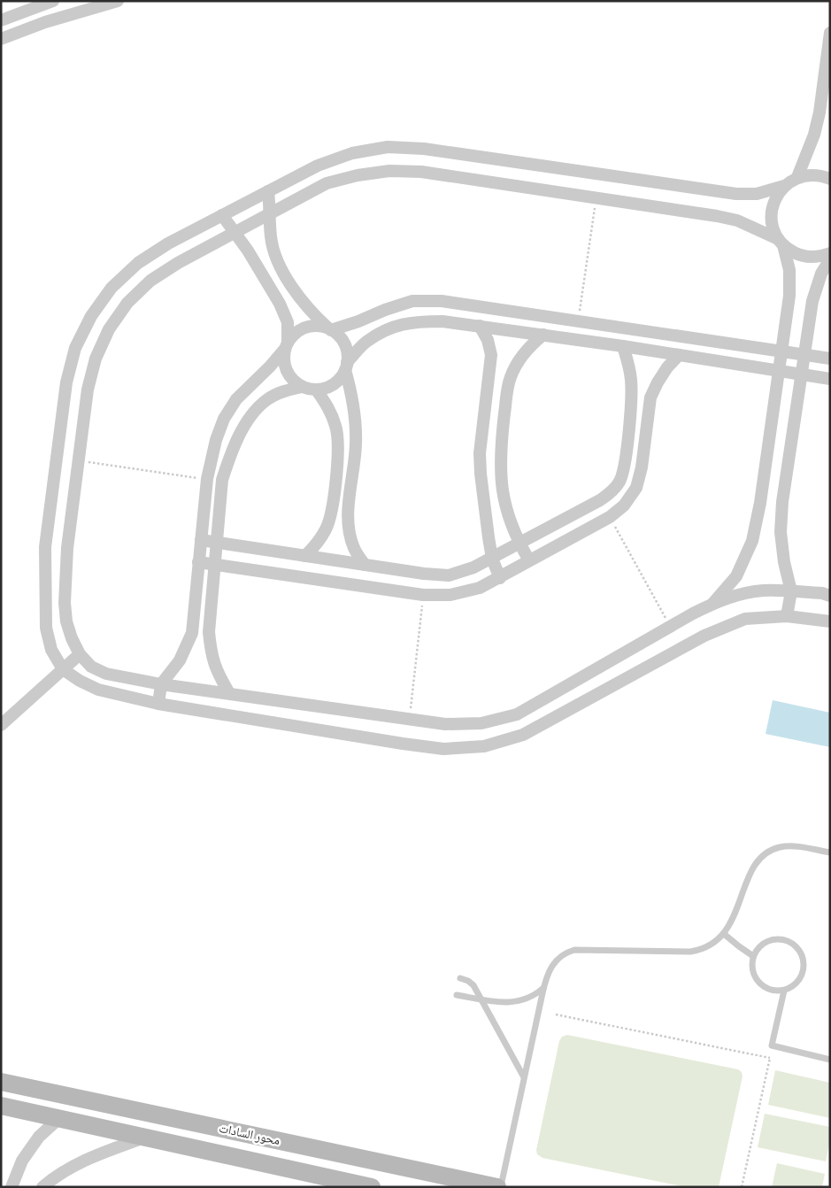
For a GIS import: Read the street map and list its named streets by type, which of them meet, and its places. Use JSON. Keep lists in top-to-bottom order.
{
  "streets": {
    "street": ["محور السادات"]
  }
}
